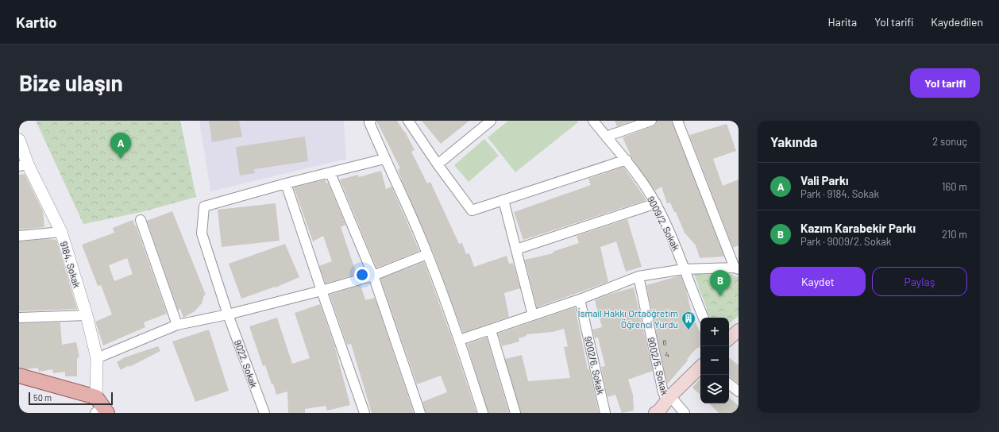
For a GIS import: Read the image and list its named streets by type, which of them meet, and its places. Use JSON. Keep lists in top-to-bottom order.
{
  "streets": {
    "street": [
      "9009/2. Sokak",
      "9184. Sokak",
      "9022. Sokak",
      "9002/6. Sokak",
      "9002/5. Sokak"
    ]
  },
  "places": {
    "building": ["İsmail Hakkı Ortaöğretim Öğrenci Yurdu"]
  },
  "house_numbers": ["6", "4"],
  "scale_bar": "50 m",
  "page": {
    "header": "Kartio",
    "nav": ["Harita", "Yol tarifi", "Kaydedilen"],
    "buttons": [
      "Yol tarifi",
      ["Kaydet", "Paylaş"]
    ],
    "title": "Bize ulaşın",
    "heading": ["Yakında", "2 sonuç"],
    "pins": ["A", "B"],
    "list": [
      {
        "mark": "A",
        "name": "Vali Parkı",
        "note": "Park · 9184. Sokak",
        "value": "160 m"
      },
      {
        "mark": "B",
        "name": "Kazım Karabekir Parkı",
        "note": "Park · 9009/2. Sokak",
        "value": "210 m"
      }
    ],
    "map_buttons": ["+", "−"],
    "scale": "50 m"
  }
}
